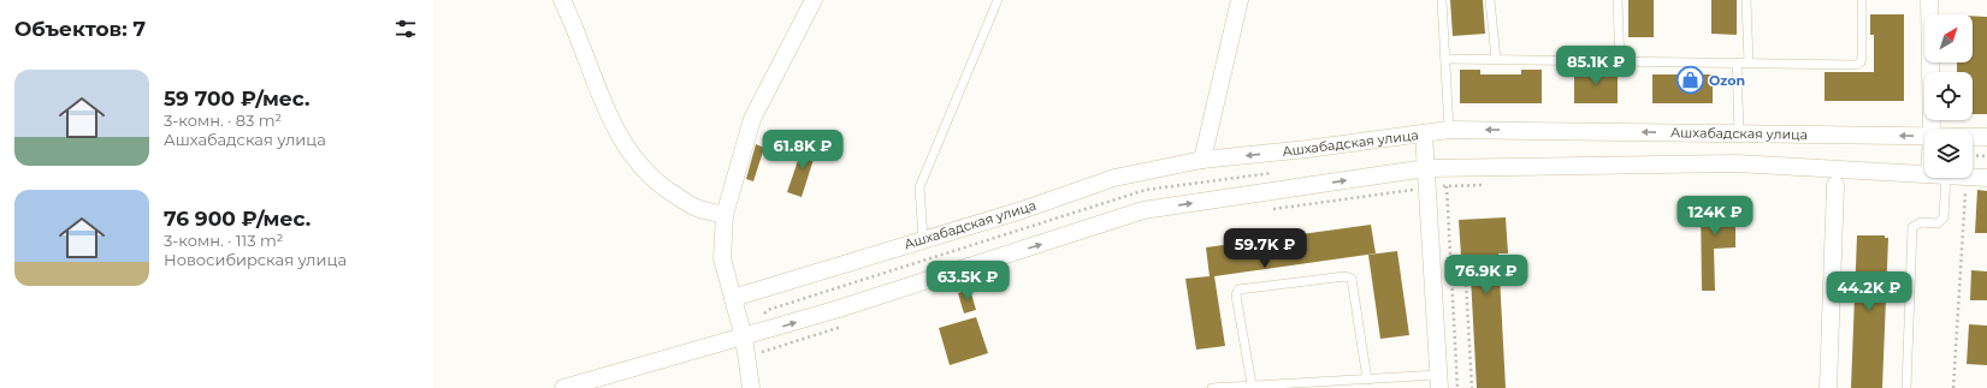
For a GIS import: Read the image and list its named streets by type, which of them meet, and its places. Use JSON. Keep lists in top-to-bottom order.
{
  "streets": {
    "street": ["Ашхабадская улица"]
  },
  "places": {
    "shop": ["Ozon"]
  },
  "north": "top right",
  "page": {
    "heading": "Объектов: 7",
    "price": [
      "85.1K ₽",
      "61.8K ₽",
      "124K ₽",
      "59.7K ₽",
      "76.9K ₽",
      "63.5K ₽",
      "44.2K ₽"
    ],
    "list": [
      {
        "name": "59 700 ₽/мес.",
        "note": "3-комн. · 83 m² · Ашхабадская улица"
      },
      {
        "name": "76 900 ₽/мес.",
        "note": "3-комн. · 113 m² · Новосибирская улица"
      }
    ]
  }
}
